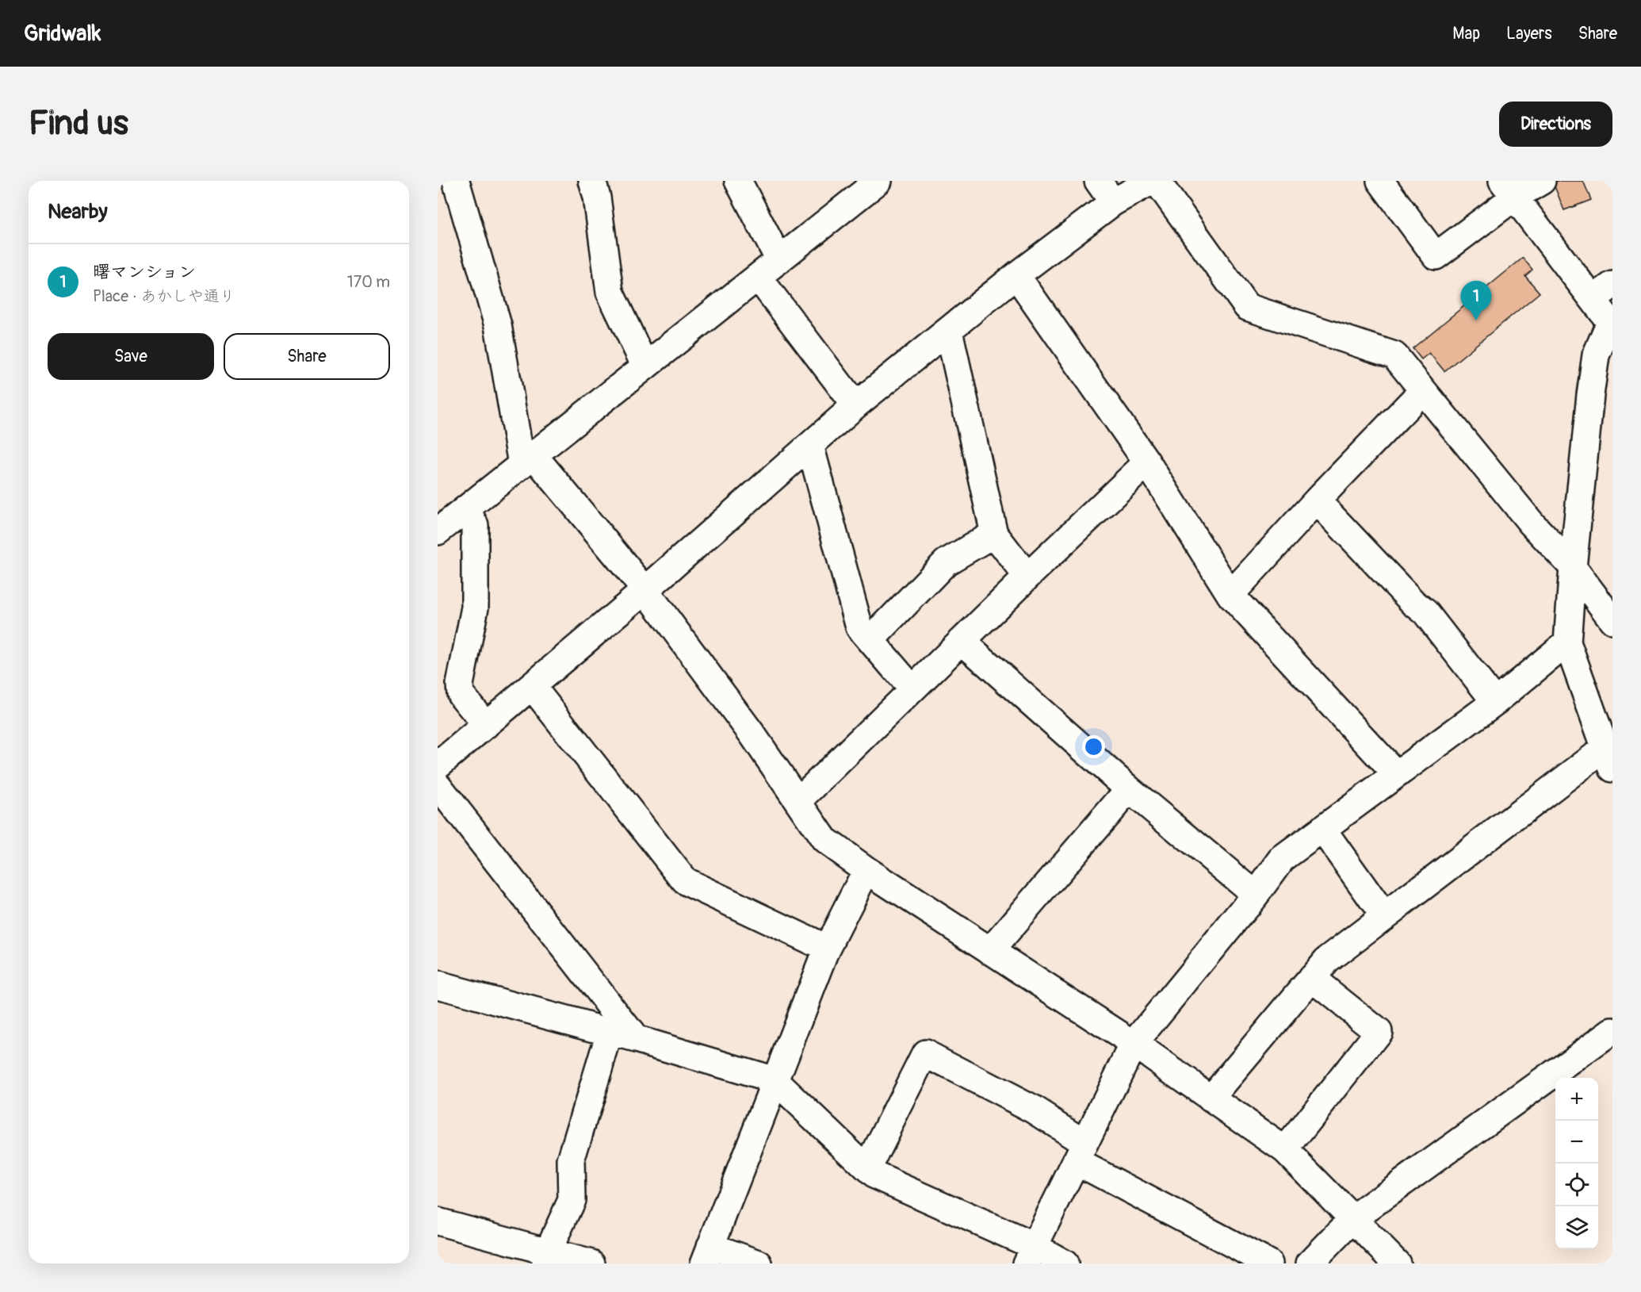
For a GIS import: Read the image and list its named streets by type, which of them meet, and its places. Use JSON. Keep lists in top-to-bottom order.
{
  "page": {
    "header": "Gridwalk",
    "nav": ["Map", "Layers", "Share"],
    "buttons": [
      "Directions",
      ["Save", "Share"]
    ],
    "title": "Find us",
    "heading": "Nearby",
    "list": [
      {
        "mark": "1",
        "name": "曙マンション",
        "note": "Place · あかしや通り",
        "value": "170 m"
      }
    ],
    "pins": "1",
    "map_buttons": ["+", "−"]
  }
}
